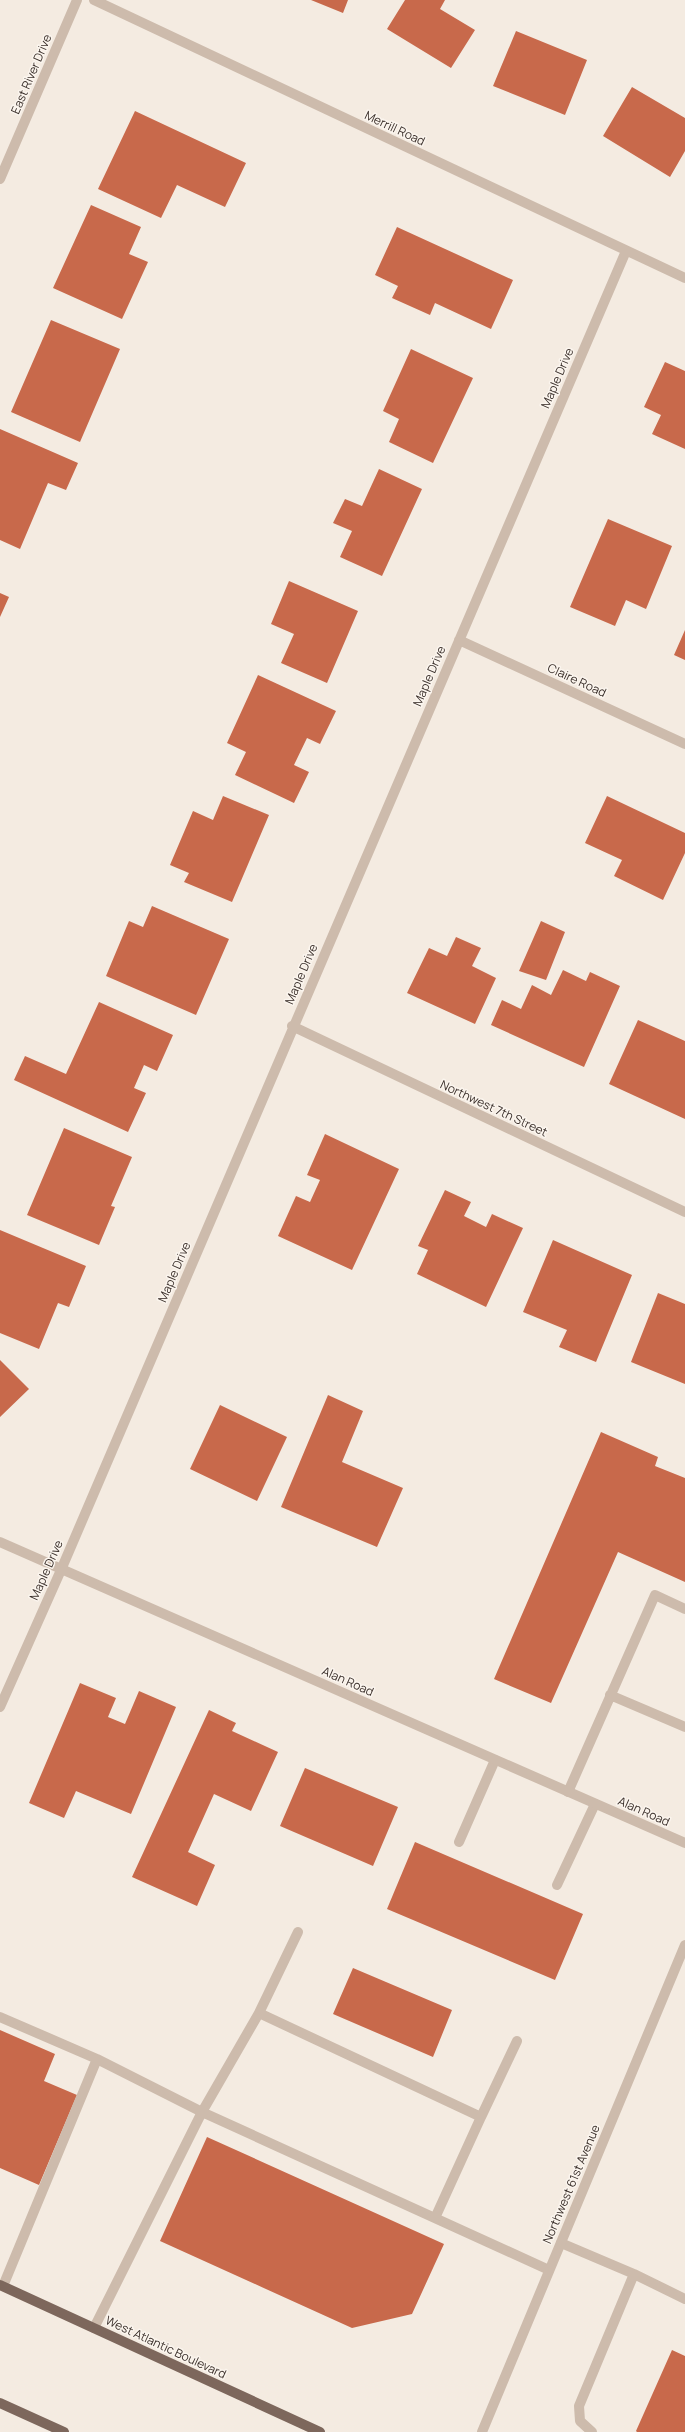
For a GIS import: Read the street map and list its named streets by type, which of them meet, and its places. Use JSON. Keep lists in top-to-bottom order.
{
  "streets": {
    "main road": ["West Atlantic Boulevard"],
    "street": [
      "East River Drive",
      "Merrill Road",
      "Maple Drive",
      "Claire Road",
      "Northwest 7th Street",
      "Alan Road",
      "Northwest 61st Avenue"
    ]
  },
  "crossings": [
    ["Merrill Road", "Maple Drive"],
    ["Maple Drive", "Claire Road"],
    ["Maple Drive", "Northwest 7th Street"],
    ["Maple Drive", "Alan Road"]
  ]
}
